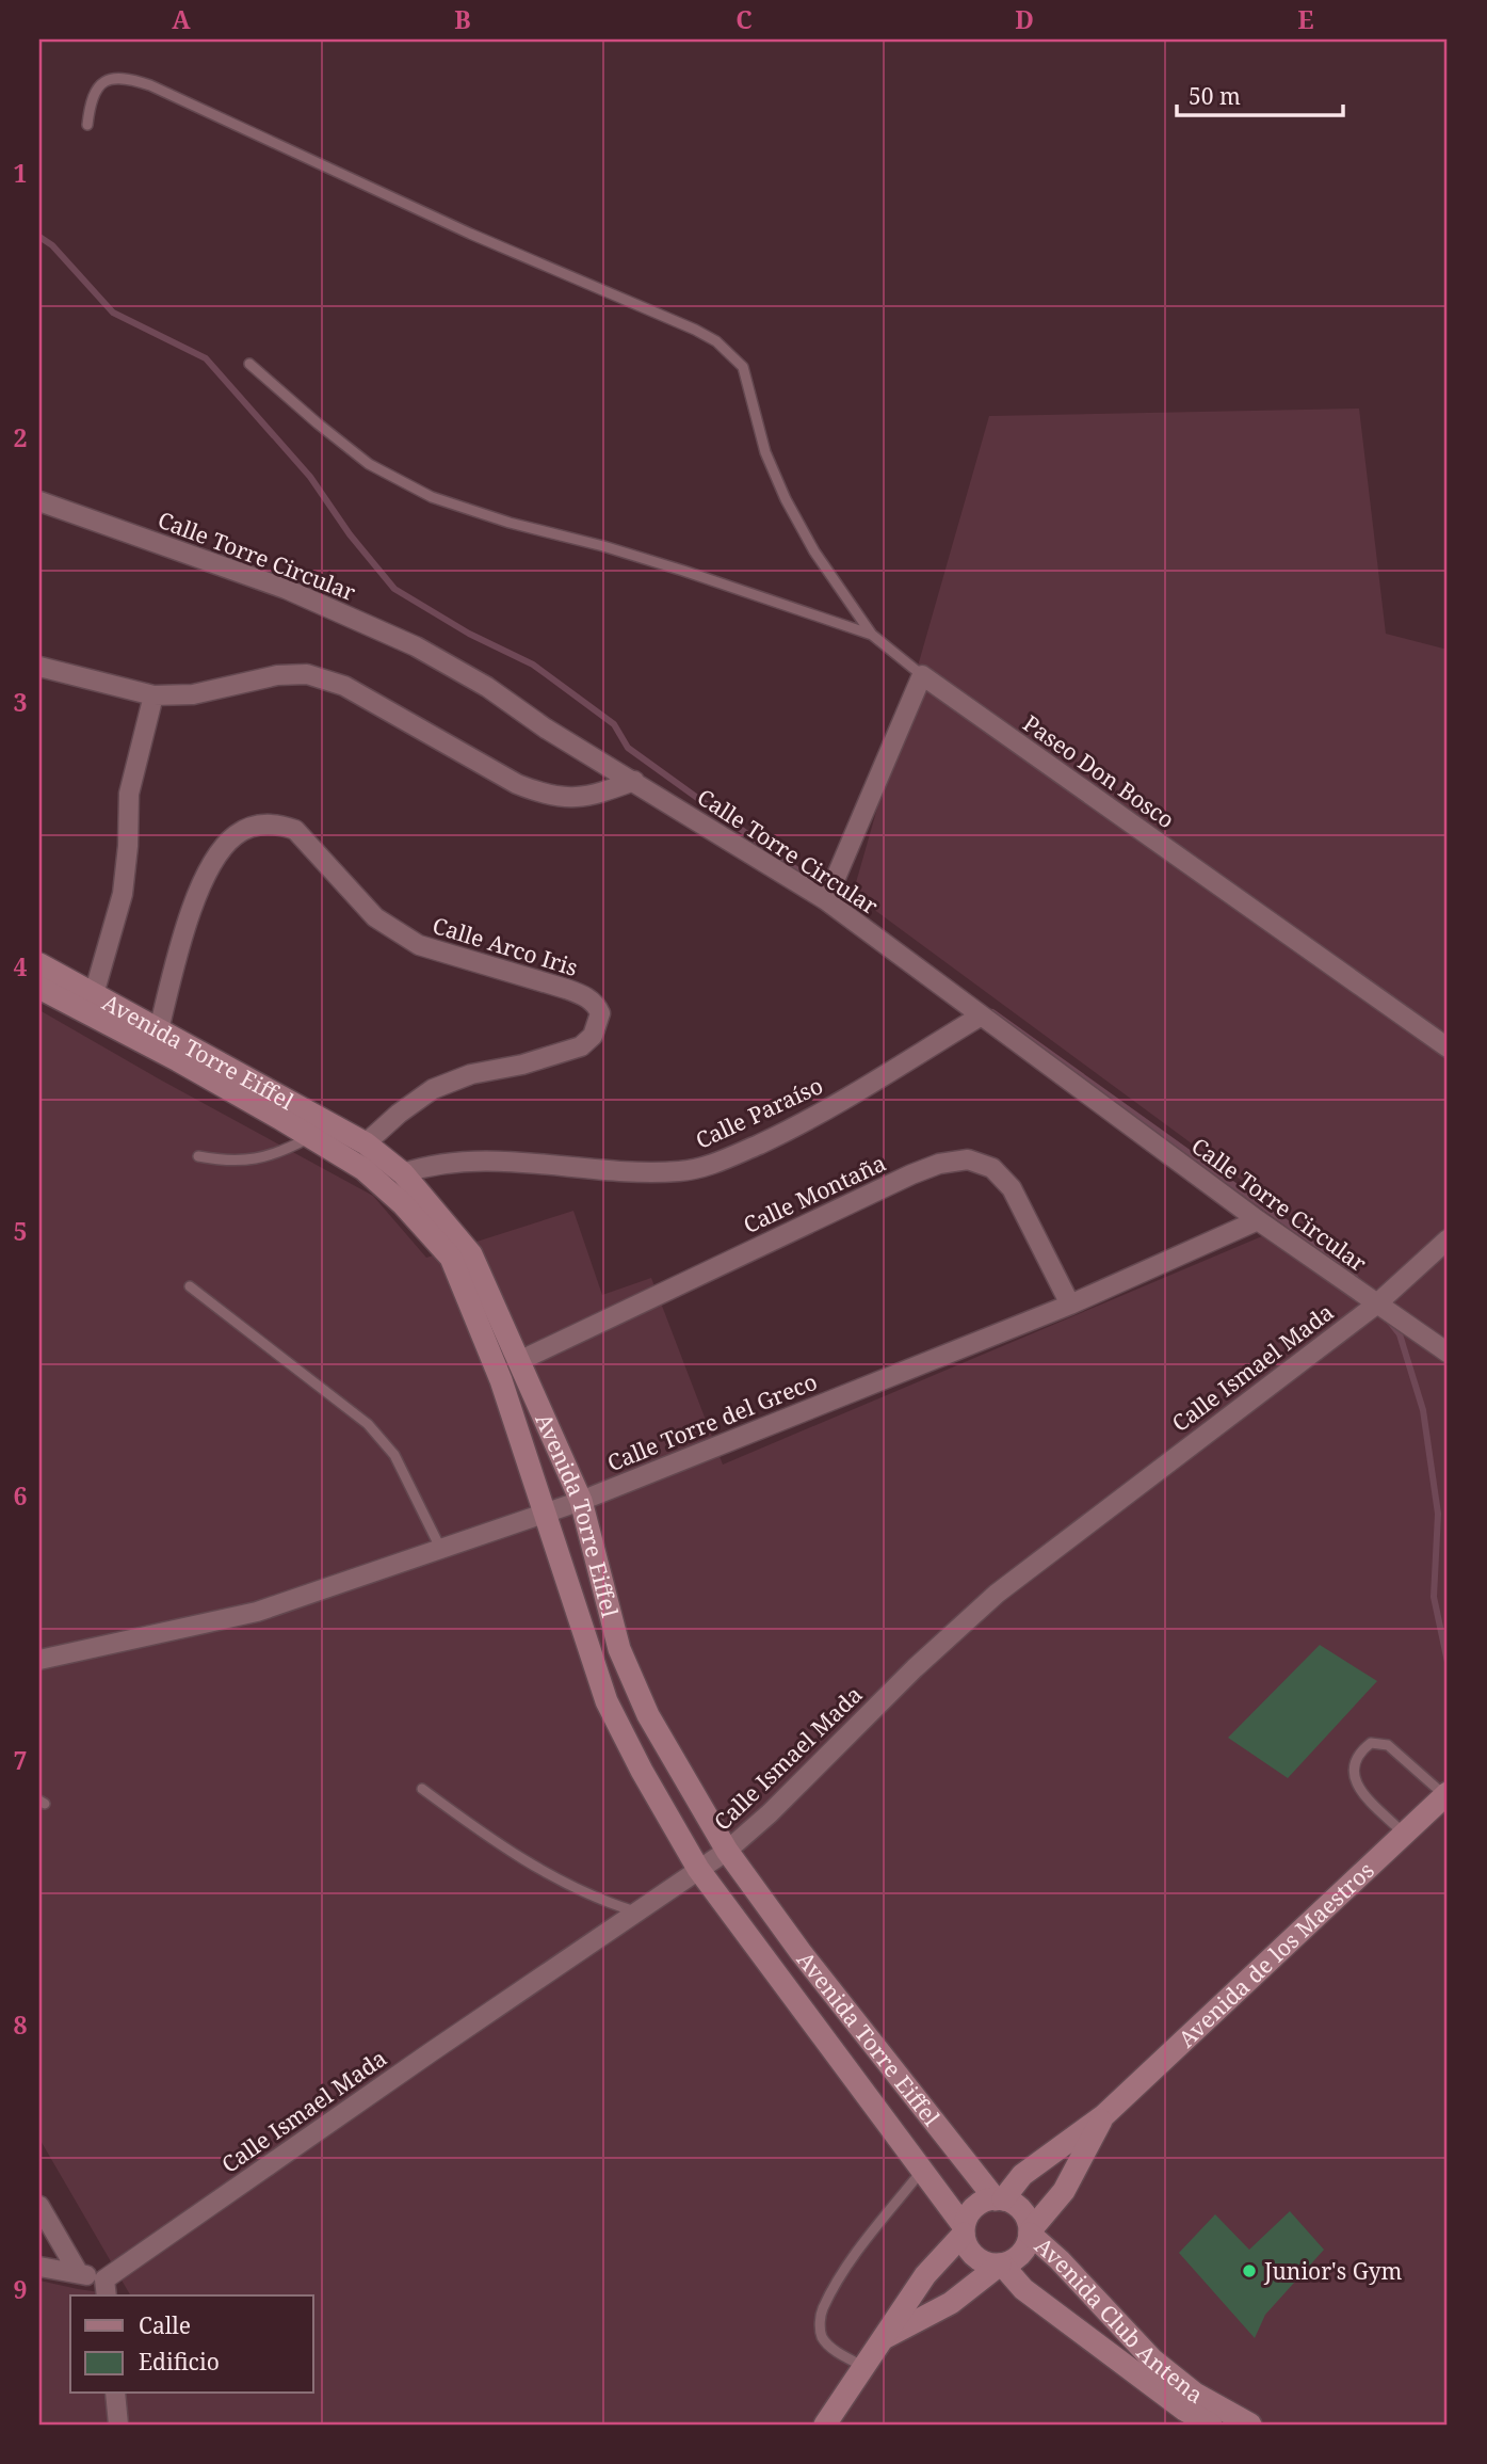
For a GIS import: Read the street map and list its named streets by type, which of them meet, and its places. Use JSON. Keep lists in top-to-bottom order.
{
  "streets": {
    "street": [
      "Calle Torre Circular",
      "Paseo Don Bosco",
      "Calle Arco Iris",
      "Avenida Torre Eiffel",
      "Calle Paraíso",
      "Calle Montaña",
      "Calle Ismael Mada",
      "Calle Torre del Greco",
      "Avenida de los Maestros",
      "Avenida Club Antena"
    ]
  },
  "crossings": [
    ["Calle Torre Circular", "Calle Paraíso"],
    ["Calle Torre Circular", "Calle Ismael Mada"],
    ["Calle Torre Circular", "Calle Torre del Greco"],
    ["Calle Arco Iris", "Avenida Torre Eiffel"],
    ["Avenida Torre Eiffel", "Calle Paraíso"],
    ["Avenida Torre Eiffel", "Calle Montaña"],
    ["Avenida Torre Eiffel", "Calle Ismael Mada"],
    ["Avenida Torre Eiffel", "Calle Torre del Greco"],
    ["Avenida Torre Eiffel", "Avenida de los Maestros"],
    ["Avenida Torre Eiffel", "Avenida Club Antena"],
    ["Calle Montaña", "Calle Torre del Greco"],
    ["Avenida de los Maestros", "Avenida Club Antena"]
  ],
  "places": ["Junior's Gym"],
  "legend": ["Calle", "Edificio"],
  "scale_bar": "50 m",
  "grid": {
    "columns": [
      "A",
      "B",
      "C",
      "D",
      "E"
    ],
    "rows": [
      "1",
      "2",
      "3",
      "4",
      "5",
      "6",
      "7",
      "8",
      "9"
    ]
  }
}
